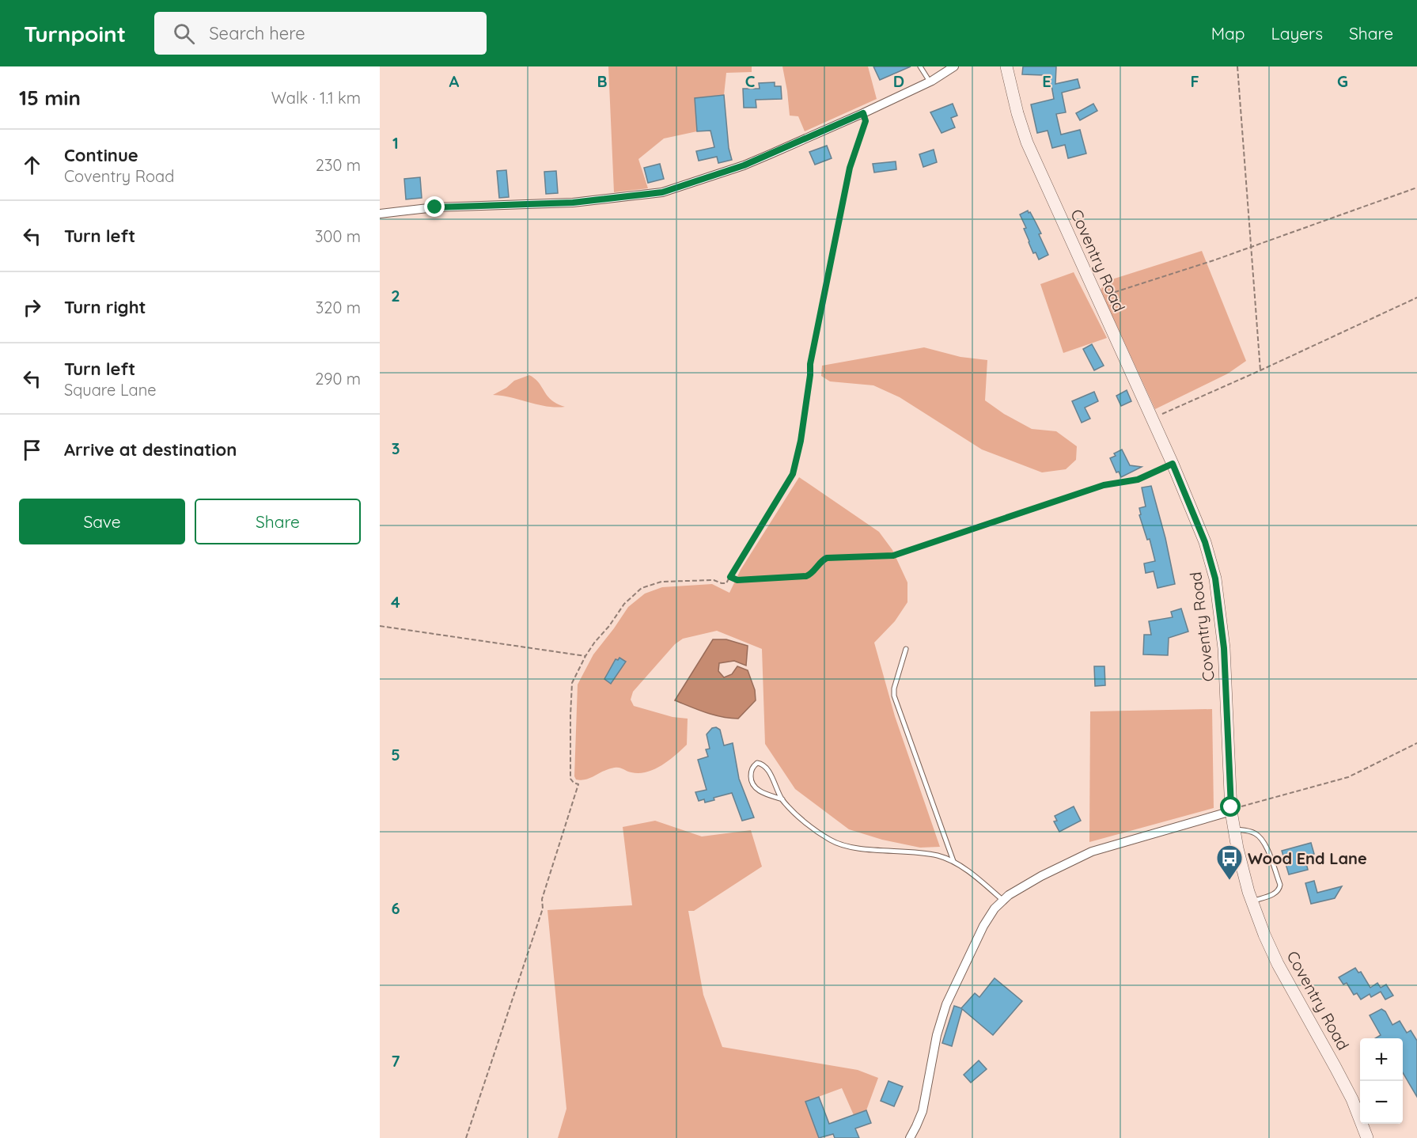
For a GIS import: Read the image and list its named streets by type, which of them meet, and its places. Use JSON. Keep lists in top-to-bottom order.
{
  "streets": {
    "main road": ["Coventry Road"]
  },
  "places": {
    "bus stop": ["Wood End Lane"]
  },
  "page": {
    "header": "Turnpoint",
    "search": "Search here",
    "nav": ["Map", "Layers", "Share"],
    "heading": ["15 min", "Walk · 1.1 km"],
    "list": [
      ["Continue", "Coventry Road", "230 m"],
      ["Turn left", "300 m"],
      ["Turn right", "320 m"],
      ["Turn left", "Square Lane", "290 m"],
      "Arrive at destination"
    ],
    "buttons": ["Save", "Share"],
    "map_buttons": ["+", "−"]
  },
  "grid": {
    "columns": [
      "A",
      "B",
      "C",
      "D",
      "E",
      "F",
      "G"
    ],
    "rows": [
      "1",
      "2",
      "3",
      "4",
      "5",
      "6",
      "7"
    ]
  }
}
